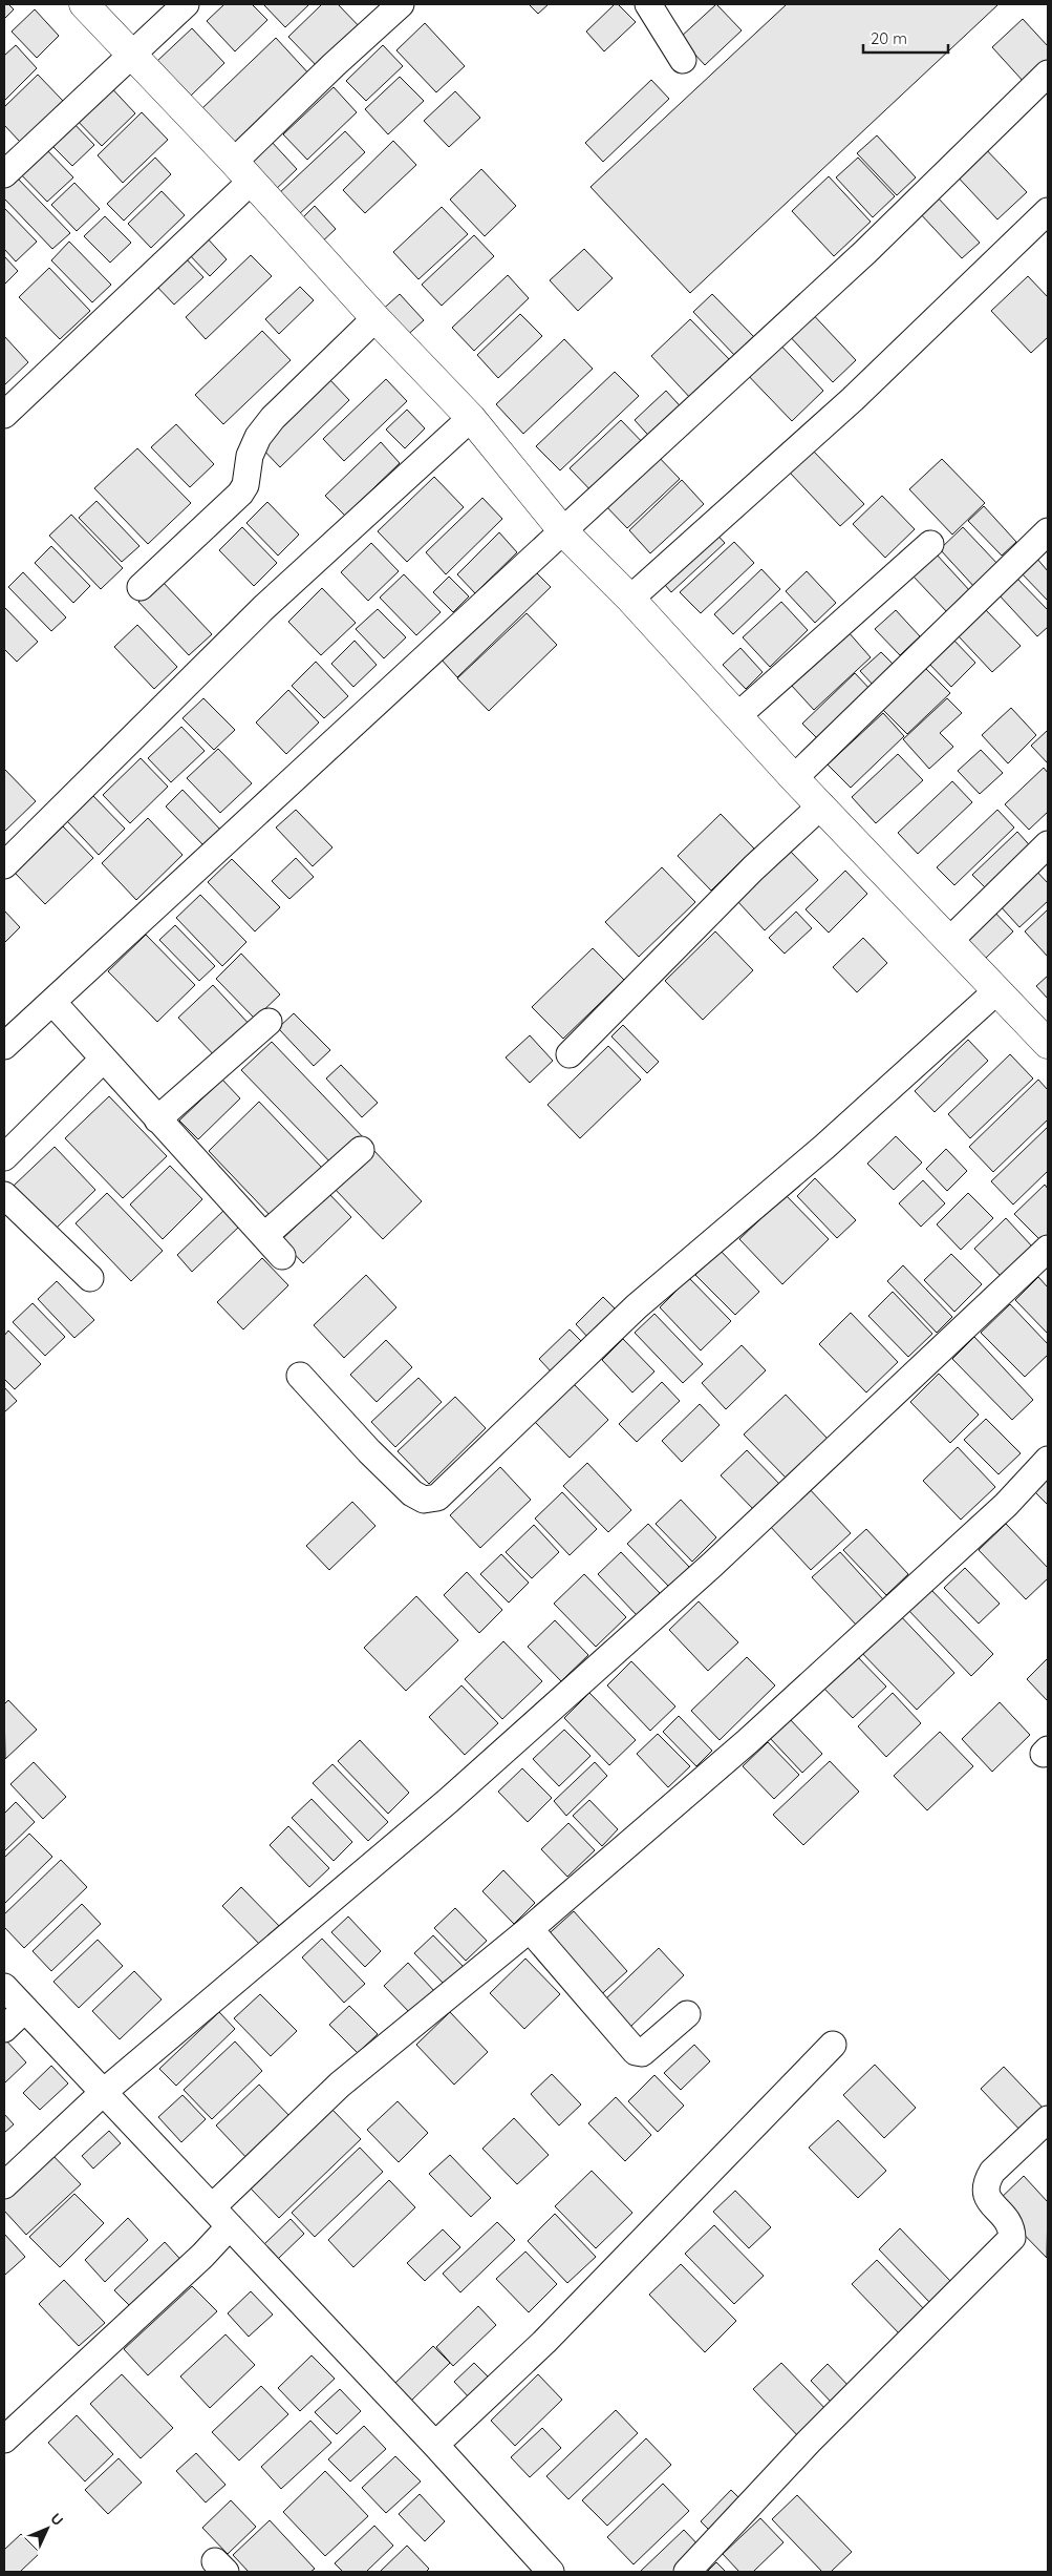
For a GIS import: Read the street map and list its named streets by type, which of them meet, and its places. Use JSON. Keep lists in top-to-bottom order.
{
  "scale_bar": "20 m",
  "north": "top right"
}
